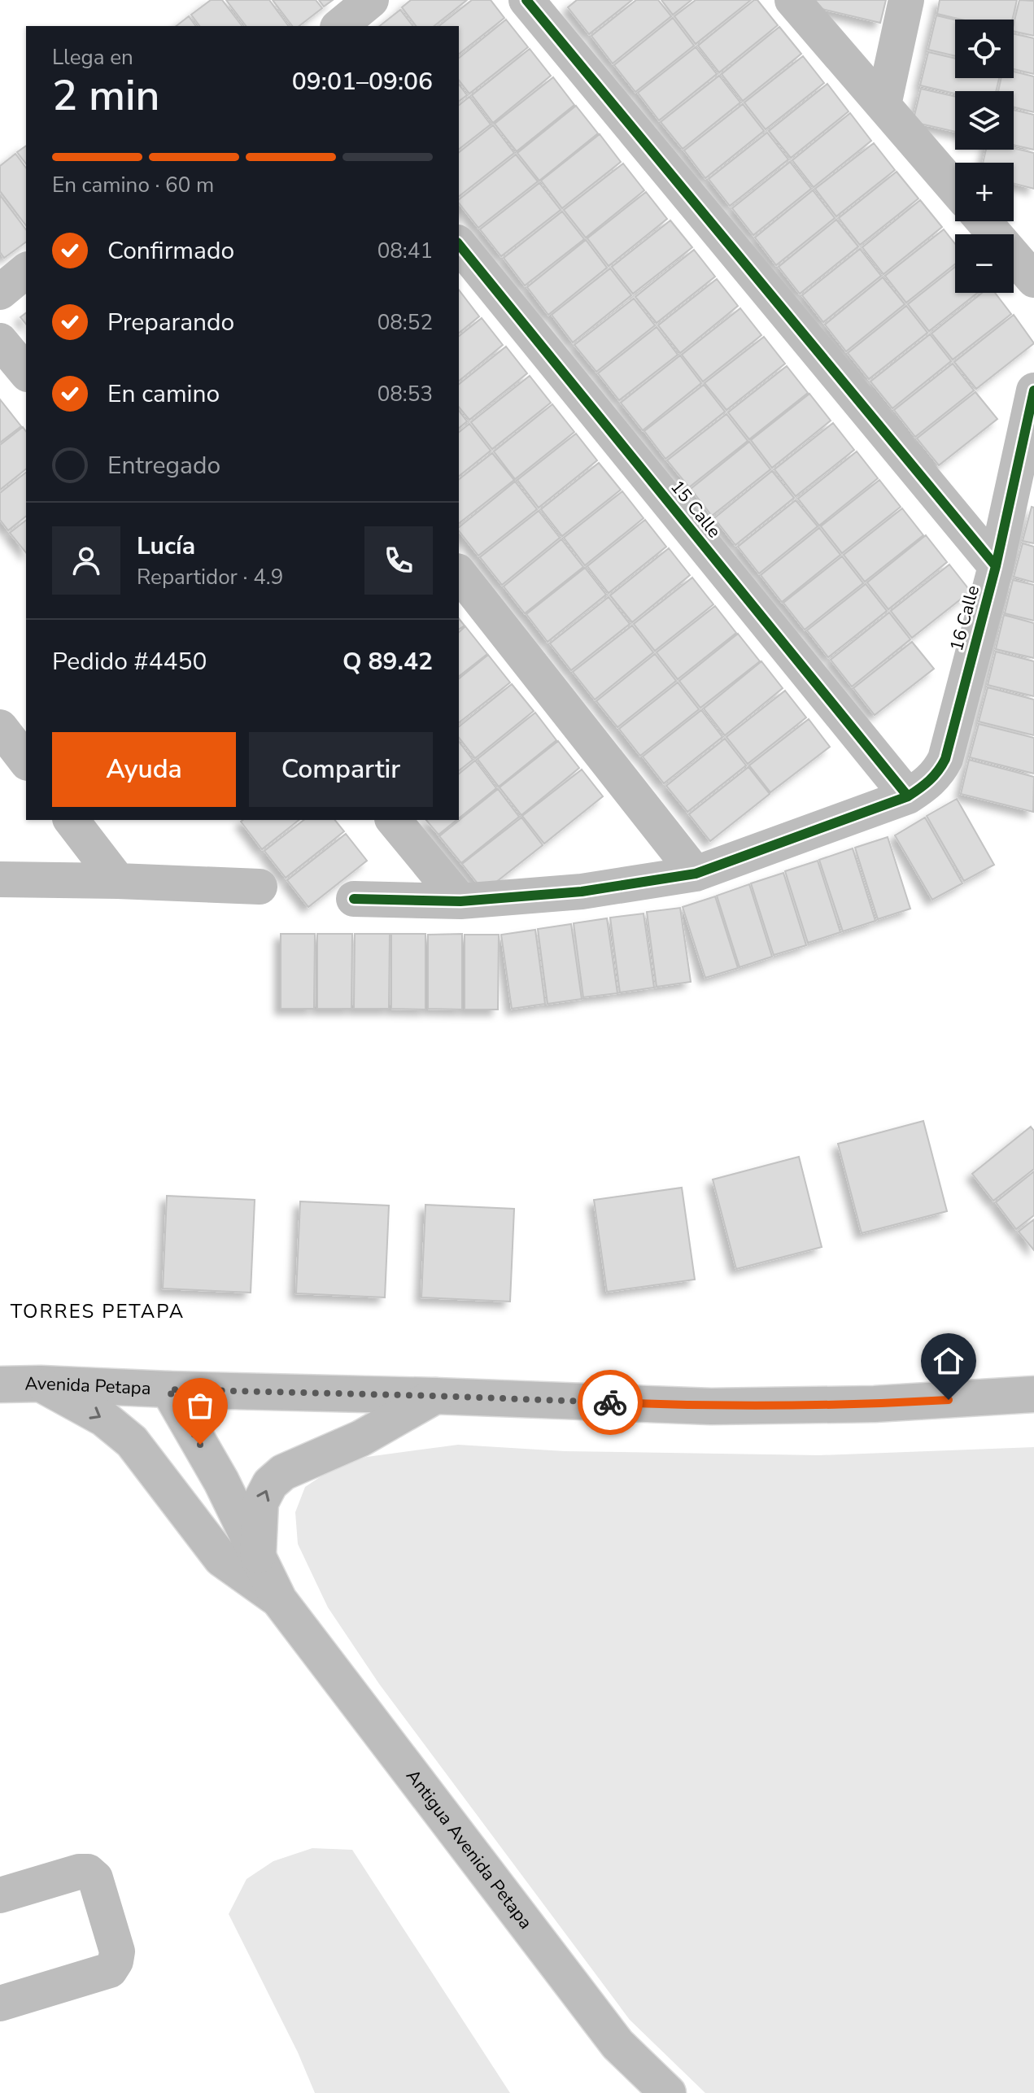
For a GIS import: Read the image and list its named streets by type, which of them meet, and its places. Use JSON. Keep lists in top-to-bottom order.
{
  "streets": {
    "street": [
      "15 Calle",
      "16 Calle",
      "Avenida Petapa",
      "Antigua Avenida Petapa"
    ]
  },
  "crossings": [
    ["15 Calle", "16 Calle"],
    ["Avenida Petapa", "Antigua Avenida Petapa"]
  ],
  "districts": ["TORRES PETAPA"],
  "page": {
    "map_buttons": ["+", "−"],
    "heading": ["2 min", "Llega en", "09:01–09:06"],
    "panel": [
      "Lucía",
      "Repartidor · 4.9",
      "Pedido #4450",
      "Q 89.42"
    ],
    "bar": "En camino · 60 m",
    "list": [
      ["Confirmado", "08:41"],
      ["Preparando", "08:52"],
      ["En camino", "08:53"],
      "Entregado"
    ],
    "buttons": ["Ayuda", "Compartir"]
  }
}
